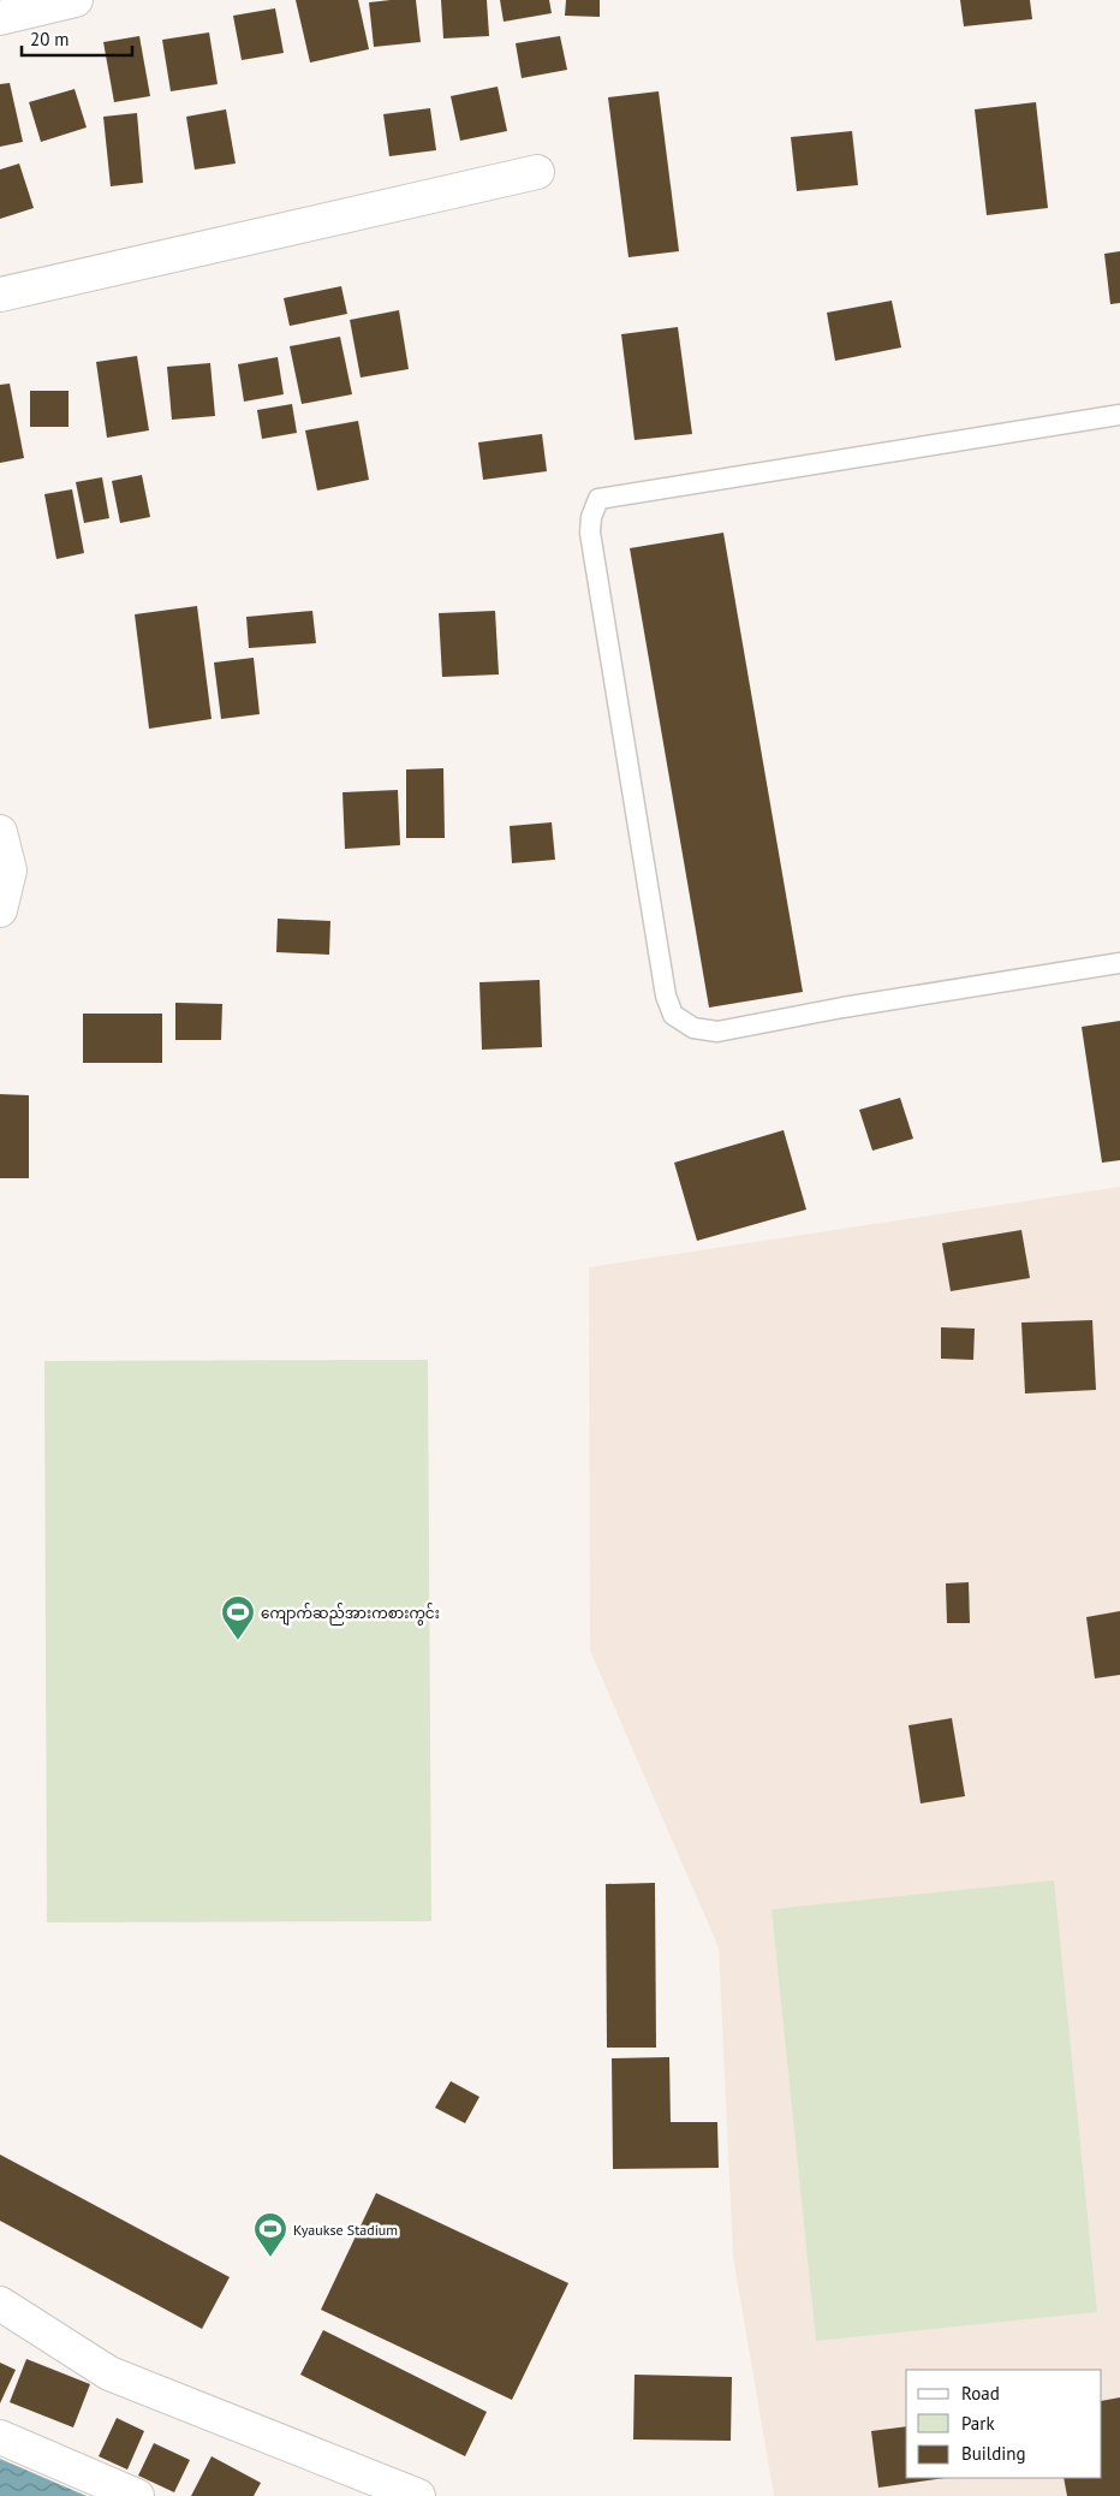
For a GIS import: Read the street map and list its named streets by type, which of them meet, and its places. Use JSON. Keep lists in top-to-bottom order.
{
  "places": {
    "sports": ["ကျောက်ဆည်အားကစားကွင်း", "Kyaukse Stadium"]
  },
  "legend": ["Road", "Park", "Building"],
  "scale_bar": "20 m"
}
